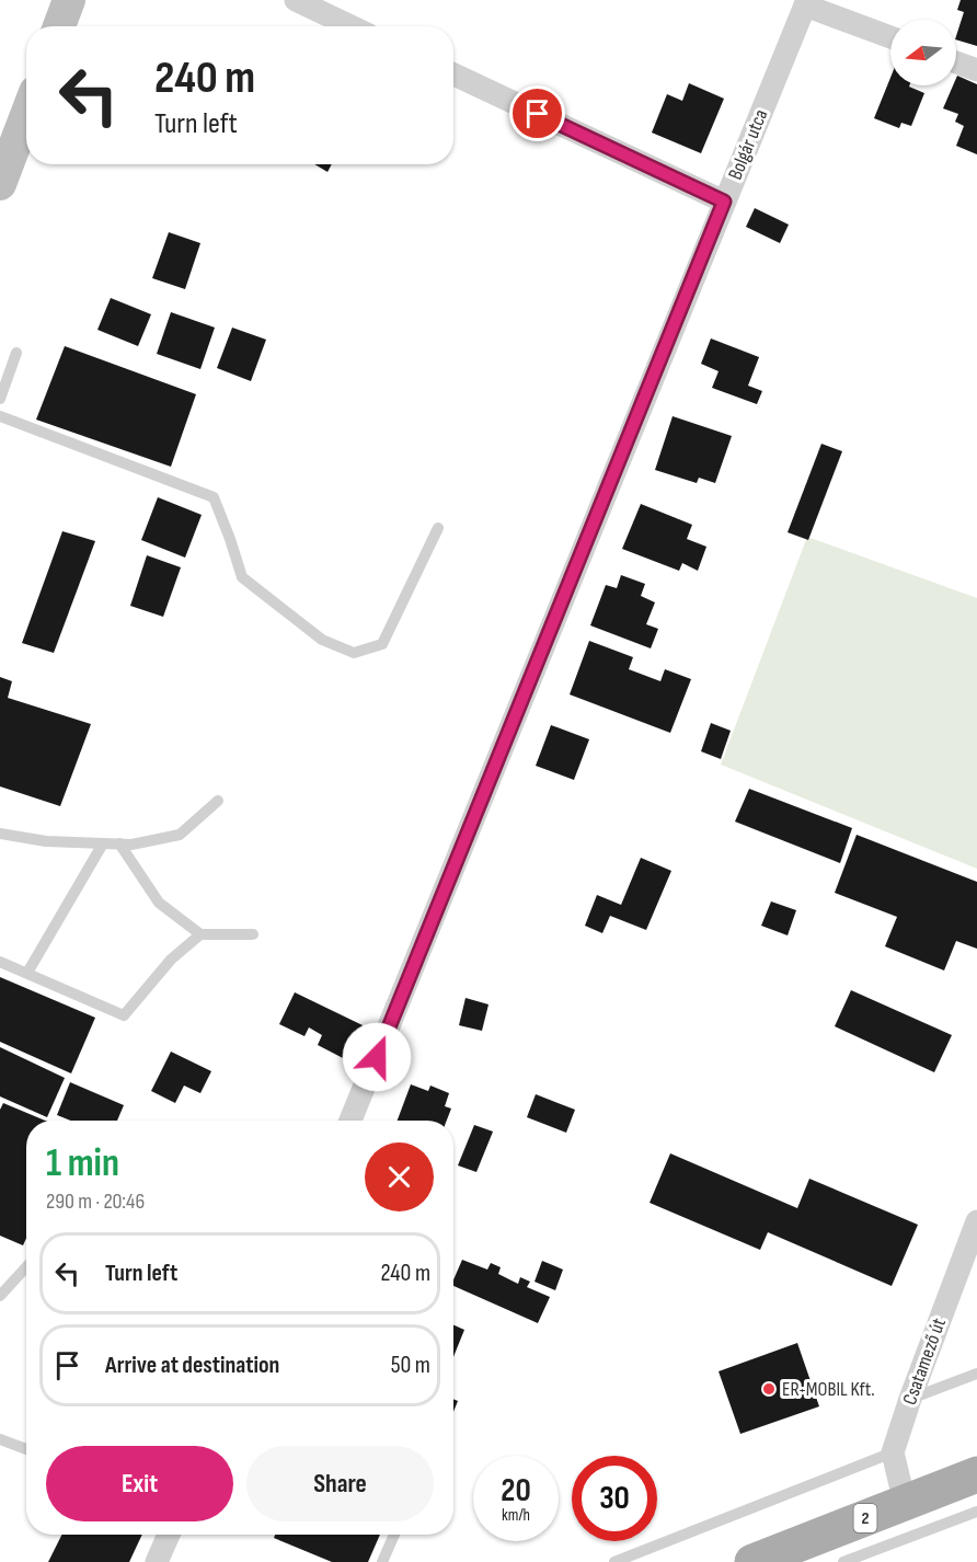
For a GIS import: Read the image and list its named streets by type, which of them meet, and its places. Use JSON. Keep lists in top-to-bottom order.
{
  "streets": {
    "main road": ["2"],
    "street": ["Bolgár utca", "Csatamező út"]
  },
  "places": ["ER-MOBIL Kft."],
  "north": "left",
  "page": {
    "turn": ["240 m", "Turn left"],
    "heading": ["1 min", "290 m · 20:46"],
    "list": [
      {
        "name": "Turn left",
        "value": "240 m"
      },
      {
        "name": "Arrive at destination",
        "value": "50 m"
      }
    ],
    "buttons": ["Exit", "Share"],
    "speed": "20 km/h",
    "limit": "30"
  }
}
